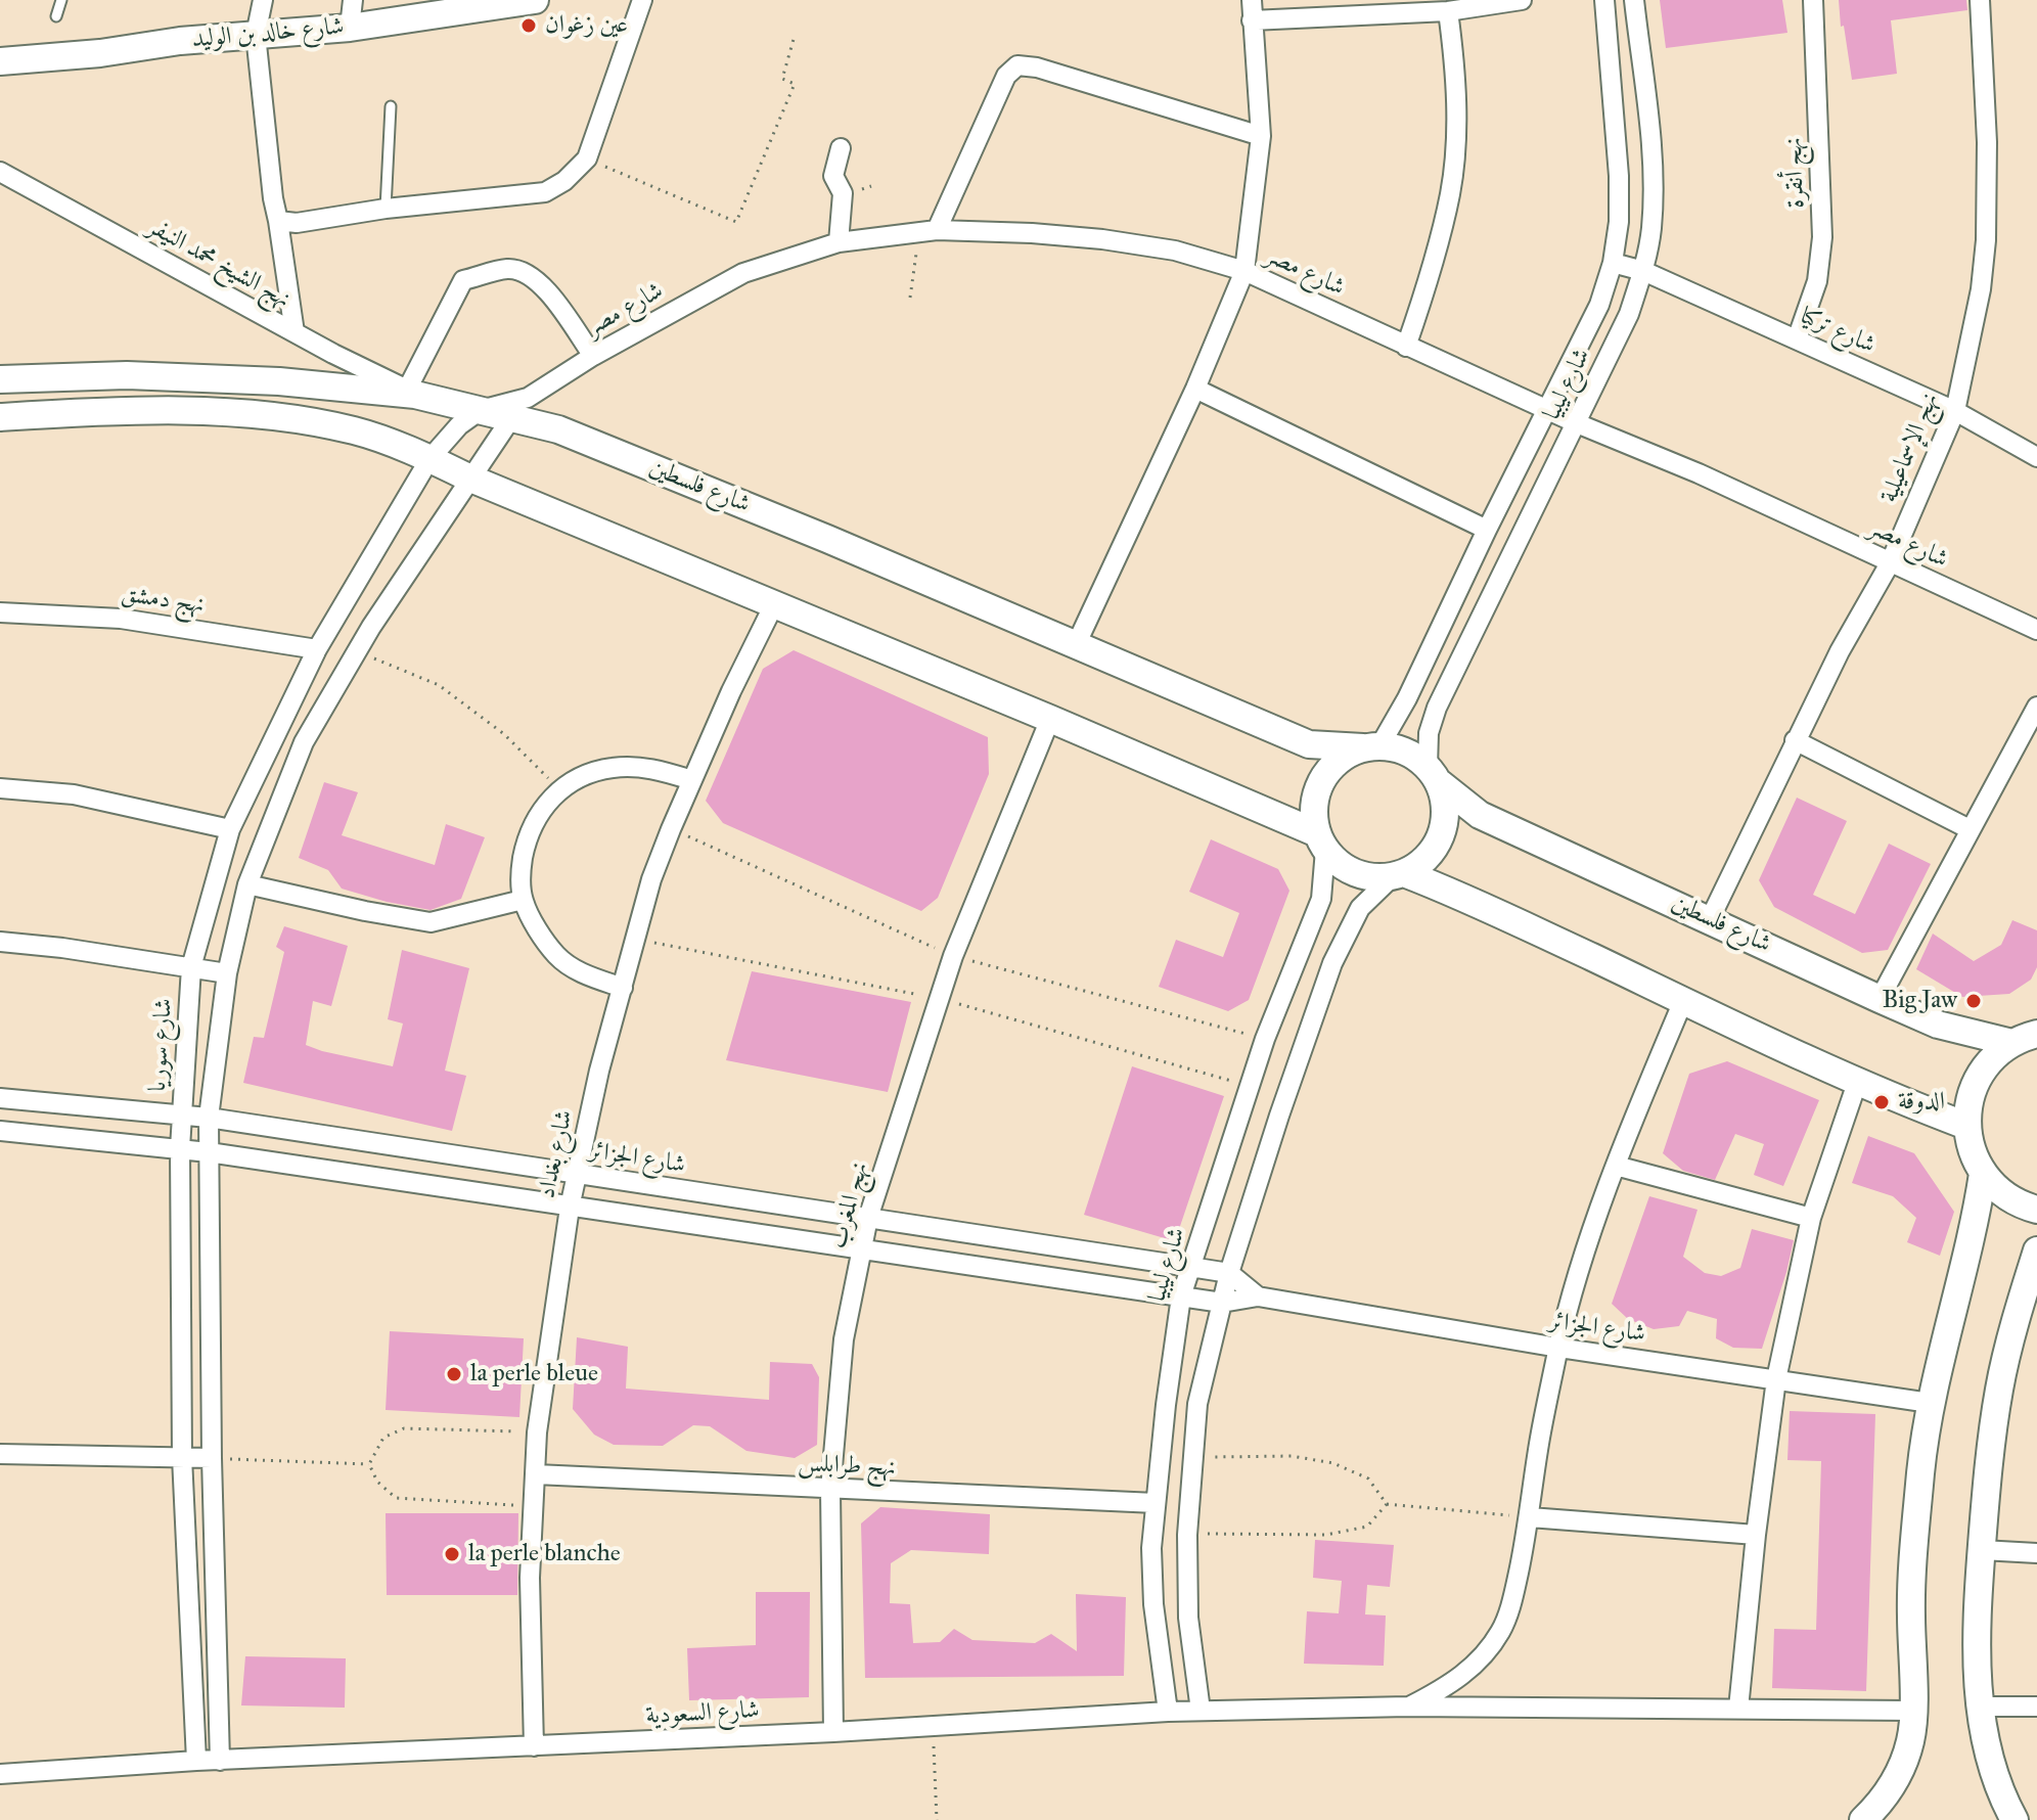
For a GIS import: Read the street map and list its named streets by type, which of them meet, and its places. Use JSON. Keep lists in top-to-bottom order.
{
  "streets": {
    "street": [
      "شارع خالد بن الوليد",
      "نهج أنقرة",
      "نهج الشيخ محمد النيفر",
      "شارع مصر",
      "شارع تركيا",
      "شارع ليبيا",
      "نهج الإسماعيلية",
      "شارع فلسطين",
      "نهج دمشق",
      "شارع سوريا",
      "شارع بغداد",
      "شارع الجزائر",
      "نهج المغرب",
      "نهج طرابلس",
      "شارع السعودية"
    ]
  },
  "crossings": [
    ["نهج أنقرة", "شارع تركيا"],
    ["نهج الشيخ محمد النيفر", "شارع فلسطين"],
    ["شارع مصر", "شارع ليبيا"],
    ["شارع مصر", "نهج الإسماعيلية"],
    ["شارع مصر", "شارع فلسطين"],
    ["شارع مصر", "شارع سوريا"],
    ["شارع تركيا", "شارع ليبيا"],
    ["شارع تركيا", "نهج الإسماعيلية"],
    ["شارع ليبيا", "شارع فلسطين"],
    ["شارع ليبيا", "شارع الجزائر"],
    ["شارع ليبيا", "نهج طرابلس"],
    ["شارع ليبيا", "شارع السعودية"],
    ["نهج الإسماعيلية", "شارع فلسطين"],
    ["شارع فلسطين", "شارع سوريا"],
    ["نهج دمشق", "شارع سوريا"],
    ["شارع سوريا", "شارع الجزائر"],
    ["شارع سوريا", "شارع السعودية"],
    ["شارع بغداد", "شارع الجزائر"],
    ["شارع بغداد", "نهج طرابلس"],
    ["شارع بغداد", "شارع السعودية"],
    ["شارع الجزائر", "نهج المغرب"],
    ["نهج المغرب", "نهج طرابلس"],
    ["نهج المغرب", "شارع السعودية"]
  ],
  "places": [
    "عين زغوان",
    "Big Jaw",
    "الدوقة",
    "la perle bleue",
    "la perle blanche"
  ]
}
